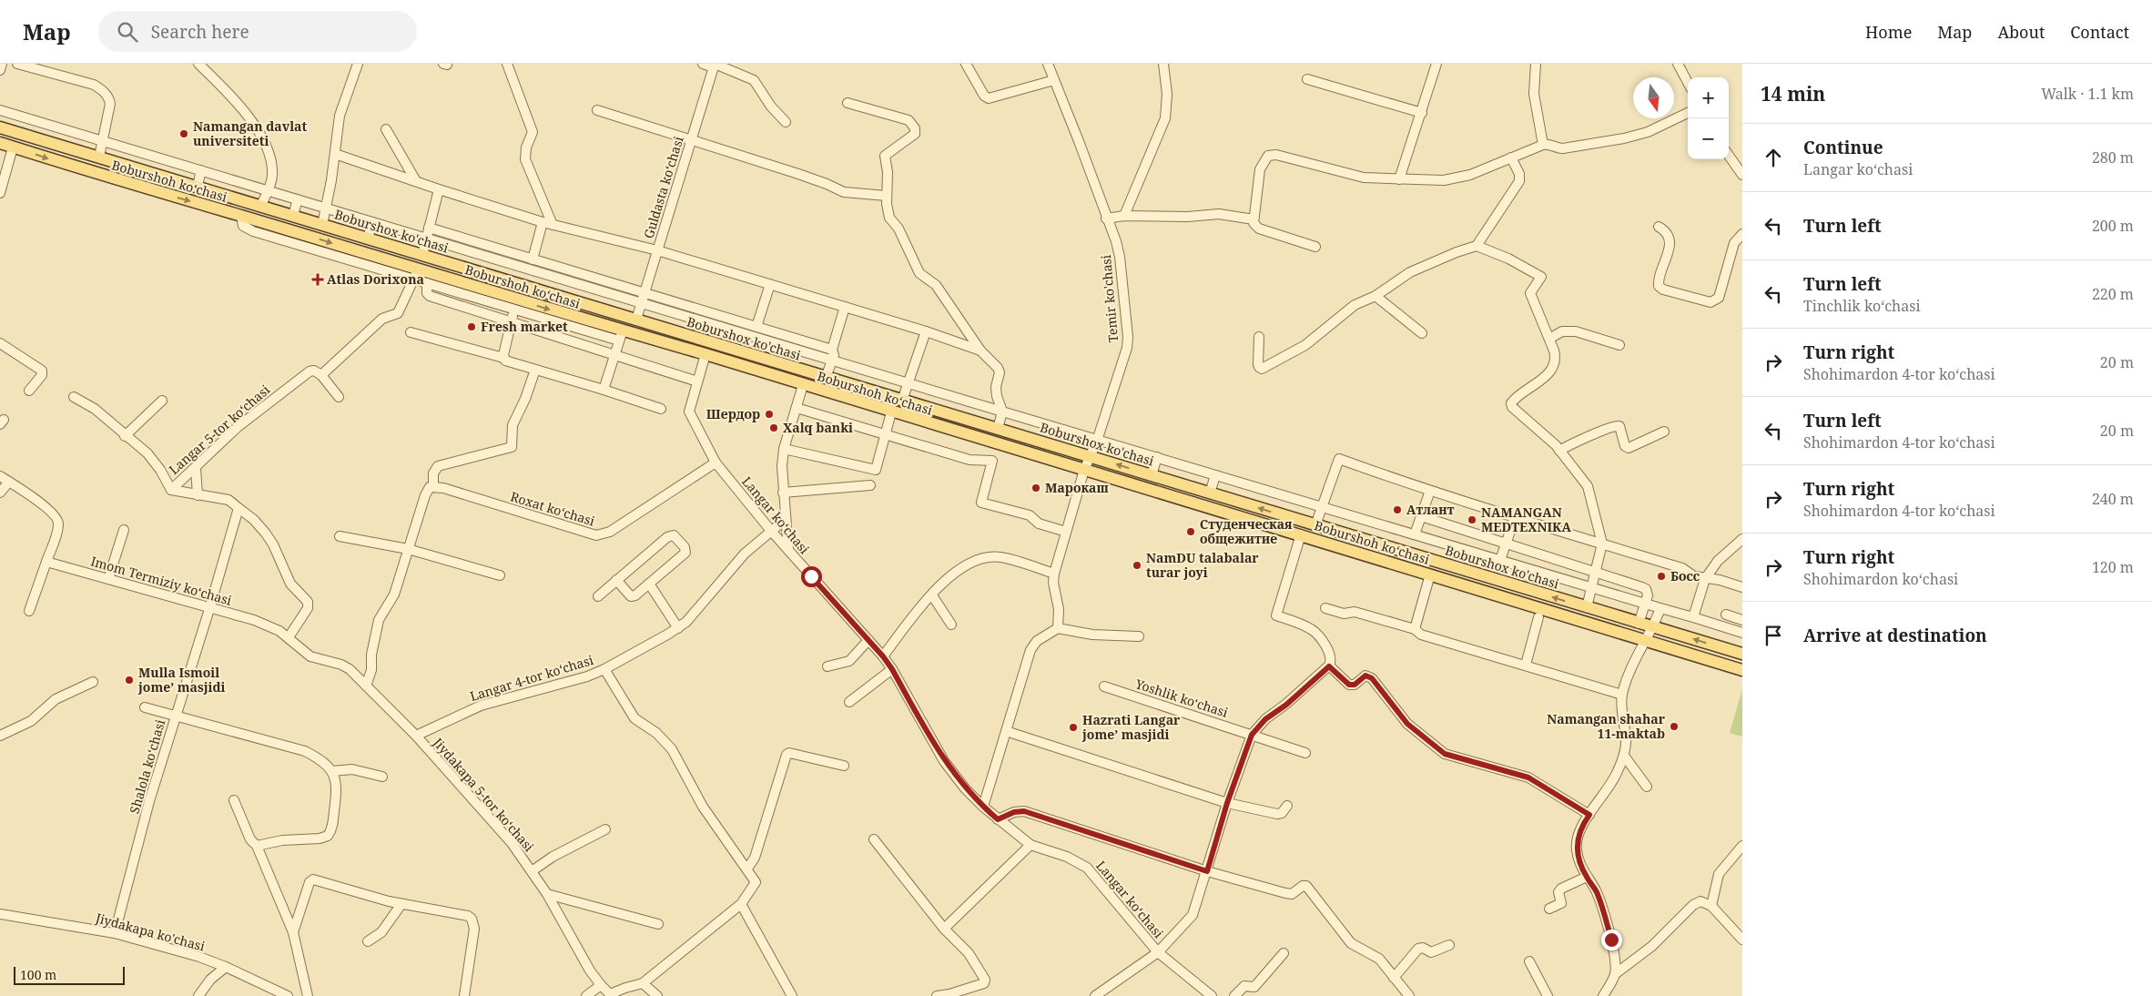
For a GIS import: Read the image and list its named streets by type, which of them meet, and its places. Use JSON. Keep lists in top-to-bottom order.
{
  "streets": {
    "main road": ["Boburshoh koʻchasi", "Boburshox ko'chasi"],
    "street": [
      "Guldasta koʻchasi",
      "Temir ko'chasi",
      "Langar 5-tor koʻchasi",
      "Roxat koʻchasi",
      "Langar koʻchasi",
      "Imom Termiziy koʻchasi",
      "Langar 4-tor koʻchasi",
      "Yoshlik koʻchasi",
      "Shalola koʻchasi",
      "Jiydakapa 5-tor koʻchasi",
      "Jiydakapa ko'chasi"
    ]
  },
  "crossings": [
    ["Boburshoh koʻchasi", "Temir ko'chasi"],
    ["Boburshoh koʻchasi", "Langar koʻchasi"],
    ["Guldasta koʻchasi", "Boburshox ko'chasi"],
    ["Boburshox ko'chasi", "Temir ko'chasi"],
    ["Roxat koʻchasi", "Langar koʻchasi"],
    ["Langar koʻchasi", "Langar 4-tor koʻchasi"],
    ["Imom Termiziy koʻchasi", "Shalola koʻchasi"],
    ["Imom Termiziy koʻchasi", "Jiydakapa 5-tor koʻchasi"],
    ["Langar 4-tor koʻchasi", "Jiydakapa 5-tor koʻchasi"],
    ["Shalola koʻchasi", "Jiydakapa ko'chasi"]
  ],
  "places": {
    "other": [
      "Namangan davlat universiteti",
      "Fresh market",
      "Шердор",
      "Xalq banki",
      "Марокаш",
      "Атлант",
      "NAMANGAN MEDTEXNIKA",
      "Студенческая общежитие",
      "NamDU talabalar turar joyi",
      "Босс",
      "Mulla Ismoil jome’ masjidi",
      "Namangan shahar 11-maktab",
      "Hazrati Langar jome’ masjidi"
    ],
    "health": ["Atlas Dorixona"]
  },
  "scale_bar": "100 m",
  "north": "bottom",
  "page": {
    "header": "Map",
    "search": "Search here",
    "nav": [
      "Home",
      "Map",
      "About",
      "Contact"
    ],
    "heading": ["14 min", "Walk · 1.1 km"],
    "map_buttons": ["+", "−"],
    "list": [
      ["Continue", "Langar koʻchasi", "280 m"],
      ["Turn left", "200 m"],
      ["Turn left", "Tinchlik koʻchasi", "220 m"],
      ["Turn right", "Shohimardon 4-tor koʻchasi", "20 m"],
      ["Turn left", "Shohimardon 4-tor koʻchasi", "20 m"],
      ["Turn right", "Shohimardon 4-tor koʻchasi", "240 m"],
      ["Turn right", "Shohimardon koʻchasi", "120 m"],
      "Arrive at destination"
    ],
    "scale": "100 m"
  }
}
